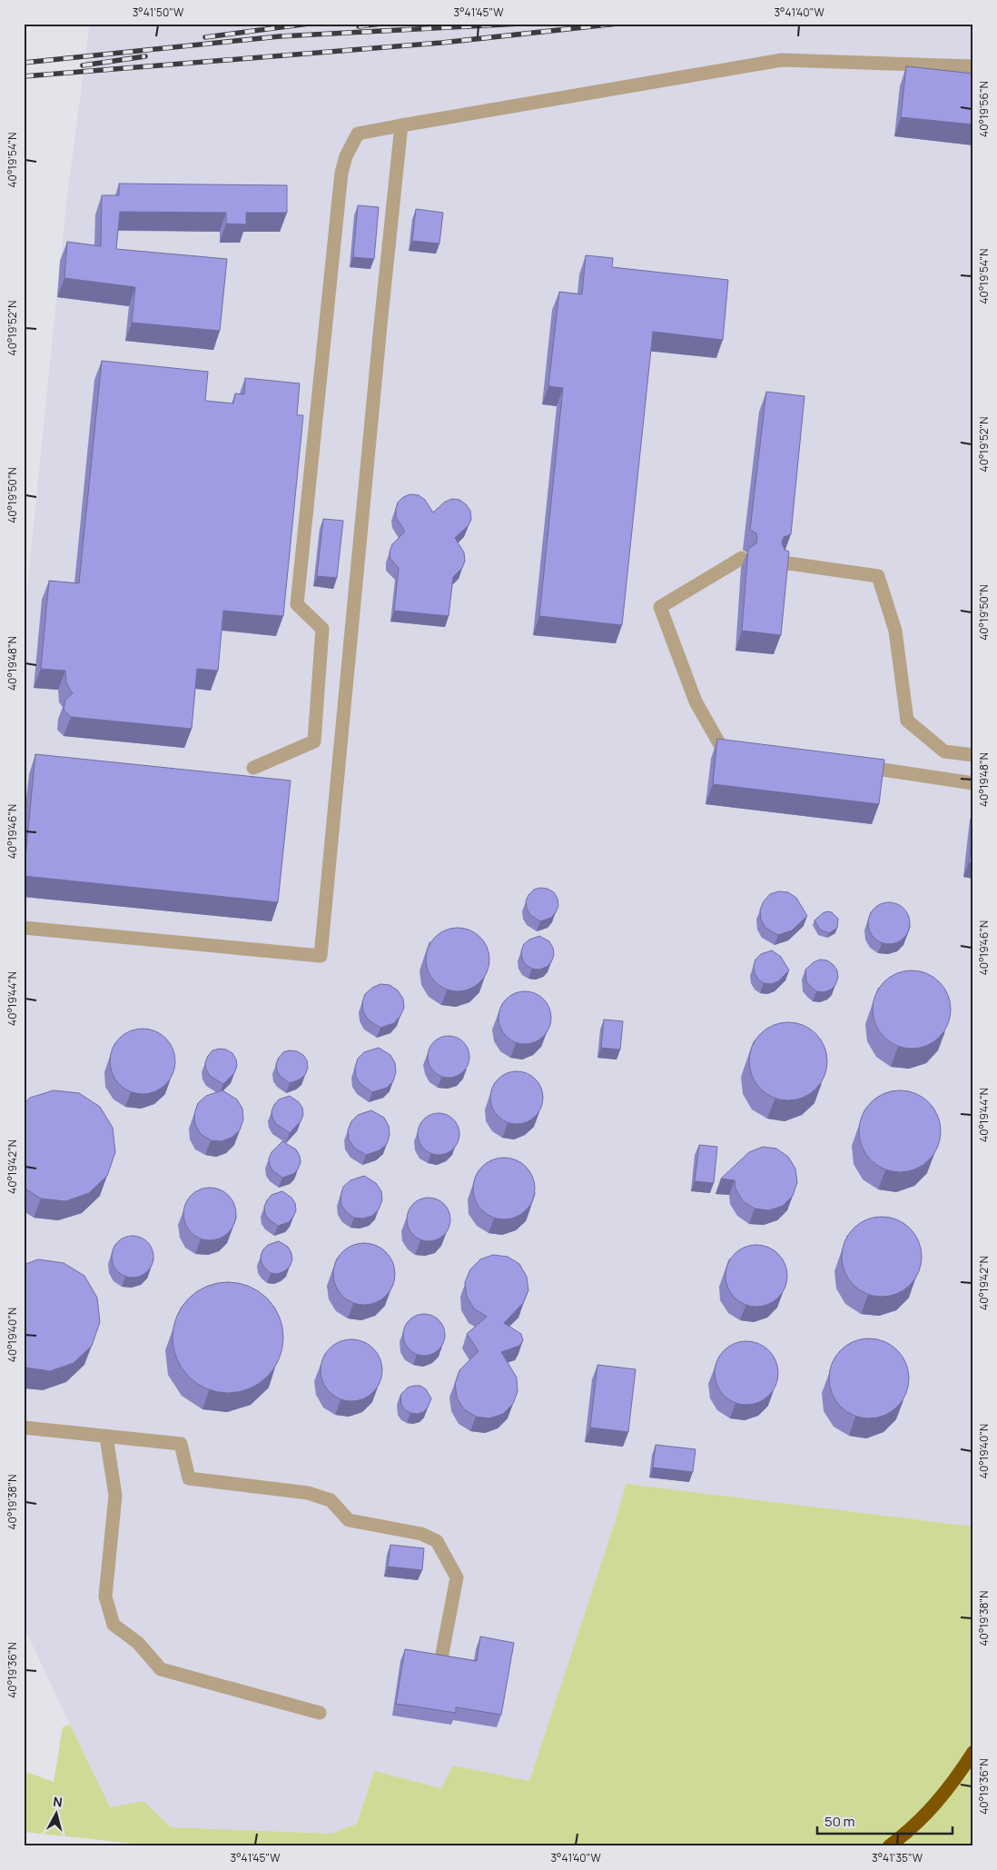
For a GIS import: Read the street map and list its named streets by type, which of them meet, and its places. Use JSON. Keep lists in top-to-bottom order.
{
  "scale_bar": "50 m",
  "north": "top",
  "coordinates": [
    "3°41'50\"W",
    "3°41'45\"W",
    "3°41'40\"W",
    "40°19'56\"N",
    "40°19'54\"N",
    "40°19'52\"N",
    "40°19'50\"N",
    "40°19'48\"N",
    "40°19'46\"N",
    "40°19'44\"N",
    "40°19'42\"N",
    "40°19'40\"N",
    "40°19'38\"N",
    "40°19'36\"N",
    "3°41'35\"W"
  ]
}
